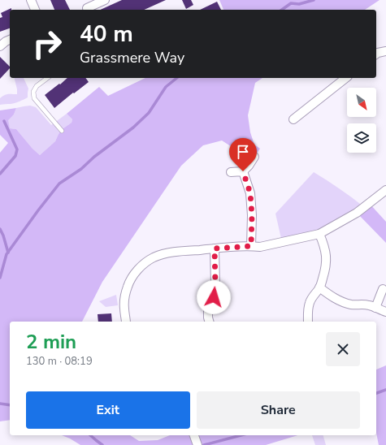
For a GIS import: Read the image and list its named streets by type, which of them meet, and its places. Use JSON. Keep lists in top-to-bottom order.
{
  "north": "bottom right",
  "page": {
    "turn": ["40 m", "Grassmere Way"],
    "heading": ["2 min", "130 m · 08:19"],
    "buttons": ["Exit", "Share"]
  }
}
